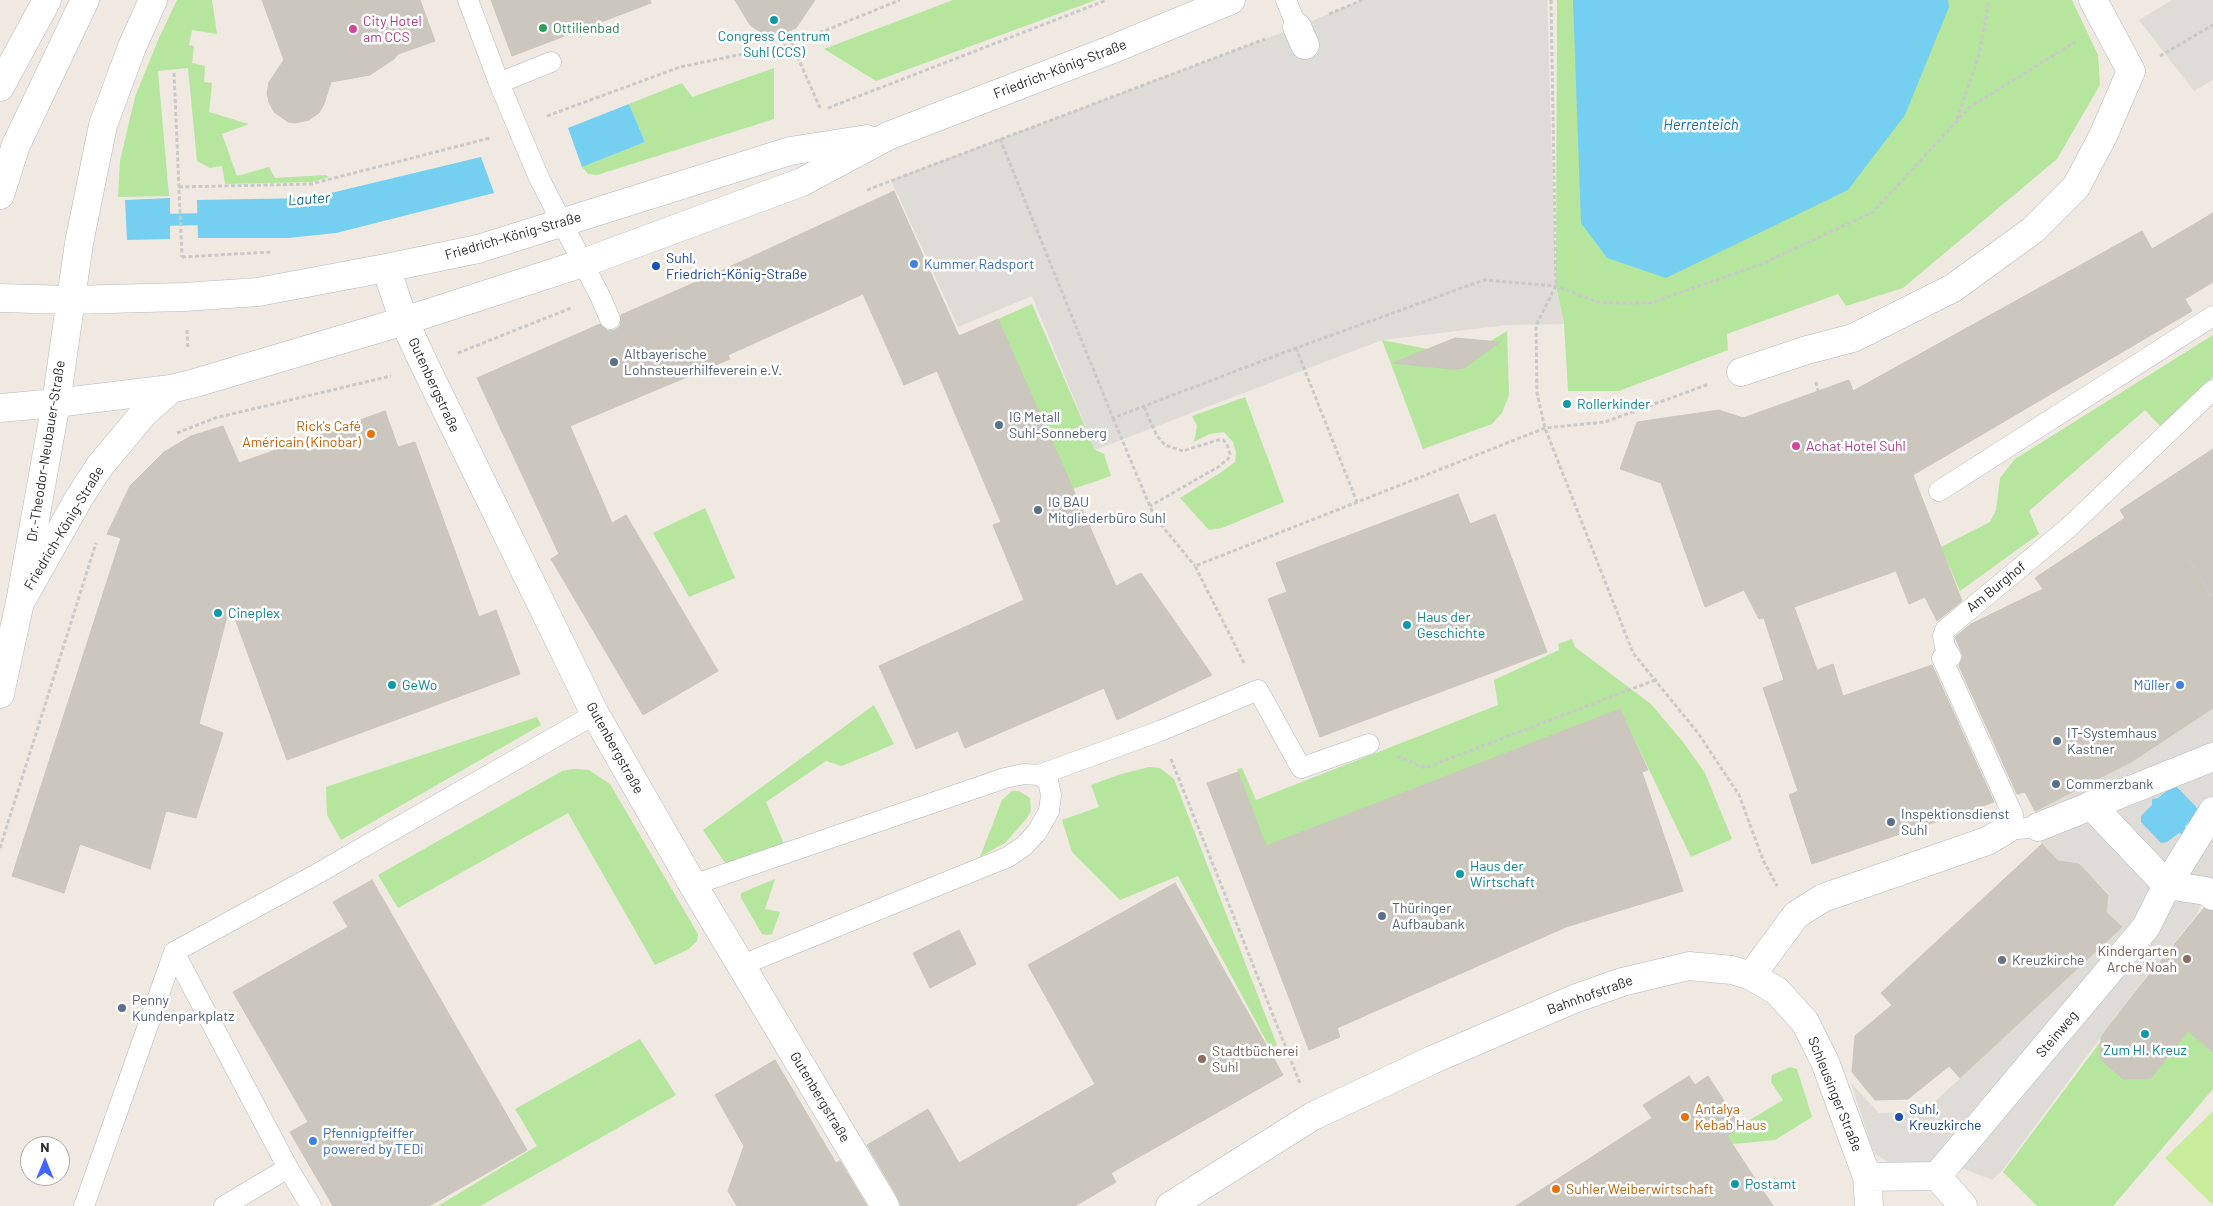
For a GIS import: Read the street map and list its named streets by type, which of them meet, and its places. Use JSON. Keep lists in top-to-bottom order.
{
  "streets": {
    "street": [
      "Friedrich-König-Straße",
      "Gutenbergstraße",
      "Dr.-Theodor-Neubauer-Straße",
      "Bahnhofstraße",
      "Steinweg",
      "Schleusinger Straße"
    ],
    "lane": ["Am Burghof"]
  },
  "crossings": [
    ["Friedrich-König-Straße", "Gutenbergstraße"],
    ["Friedrich-König-Straße", "Dr.-Theodor-Neubauer-Straße"],
    ["Bahnhofstraße", "Schleusinger Straße"]
  ],
  "water": ["Herrenteich", "Lauter"],
  "places": [
    "Congress Centrum Suhl (CCS)",
    "Ottilienbad",
    "City Hotel am CCS",
    "Kummer Radsport",
    "Suhl, Friedrich-König-Straße",
    "Altbayerische Lohnsteuerhilfeverein e.V.",
    "Rollerkinder",
    "IG Metall Suhl-Sonneberg",
    "Rick's Café Américain (Kinobar)",
    "Achat Hotel Suhl",
    "IG BAU Mitgliederbüro Suhl",
    "Cineplex",
    "Haus der Geschichte",
    "GeWo",
    "Müller",
    "IT-Systemhaus Kastner",
    "Commerzbank",
    "Inspektionsdienst Suhl",
    "Haus der Wirtschaft",
    "Thüringer Aufbaubank",
    "Kindergarten Arche Noah",
    "Kreuzkirche",
    "Penny Kundenparkplatz",
    "Zum Hl. Kreuz",
    "Stadtbücherei Suhl",
    "Antalya Kebab Haus",
    "Suhl, Kreuzkirche",
    "Pfennigpfeiffer powered by TEDi",
    "Postamt",
    "Suhler Weiberwirtschaft"
  ],
  "north": "top"
}
